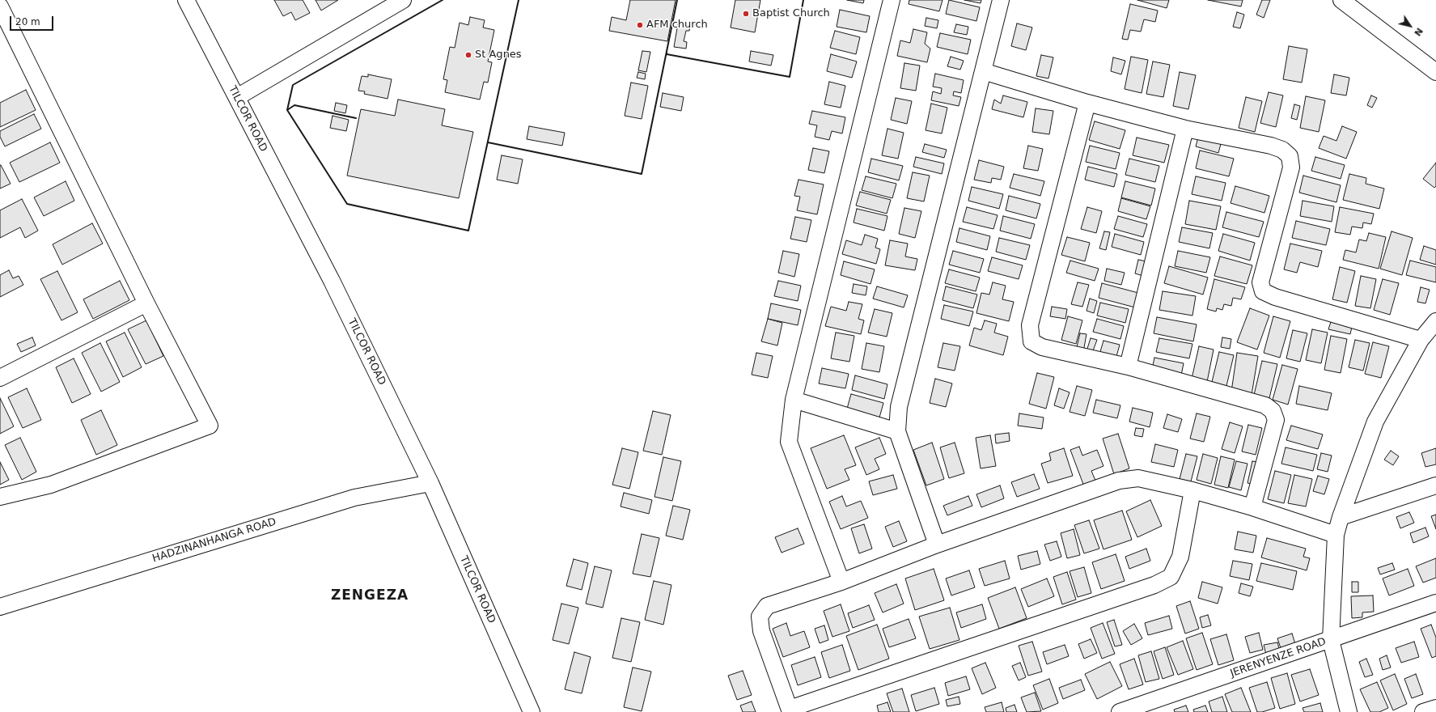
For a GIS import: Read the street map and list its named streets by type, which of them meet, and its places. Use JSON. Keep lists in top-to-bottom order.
{
  "streets": {
    "street": ["TILCOR ROAD", "HADZINANHANGA ROAD", "JERENYENZE ROAD"]
  },
  "crossings": [
    ["TILCOR ROAD", "HADZINANHANGA ROAD"]
  ],
  "districts": ["ZENGEZA"],
  "places": ["Baptist Church", "AFM church", "St Agnes"],
  "scale_bar": "20 m",
  "north": "bottom right"
}
